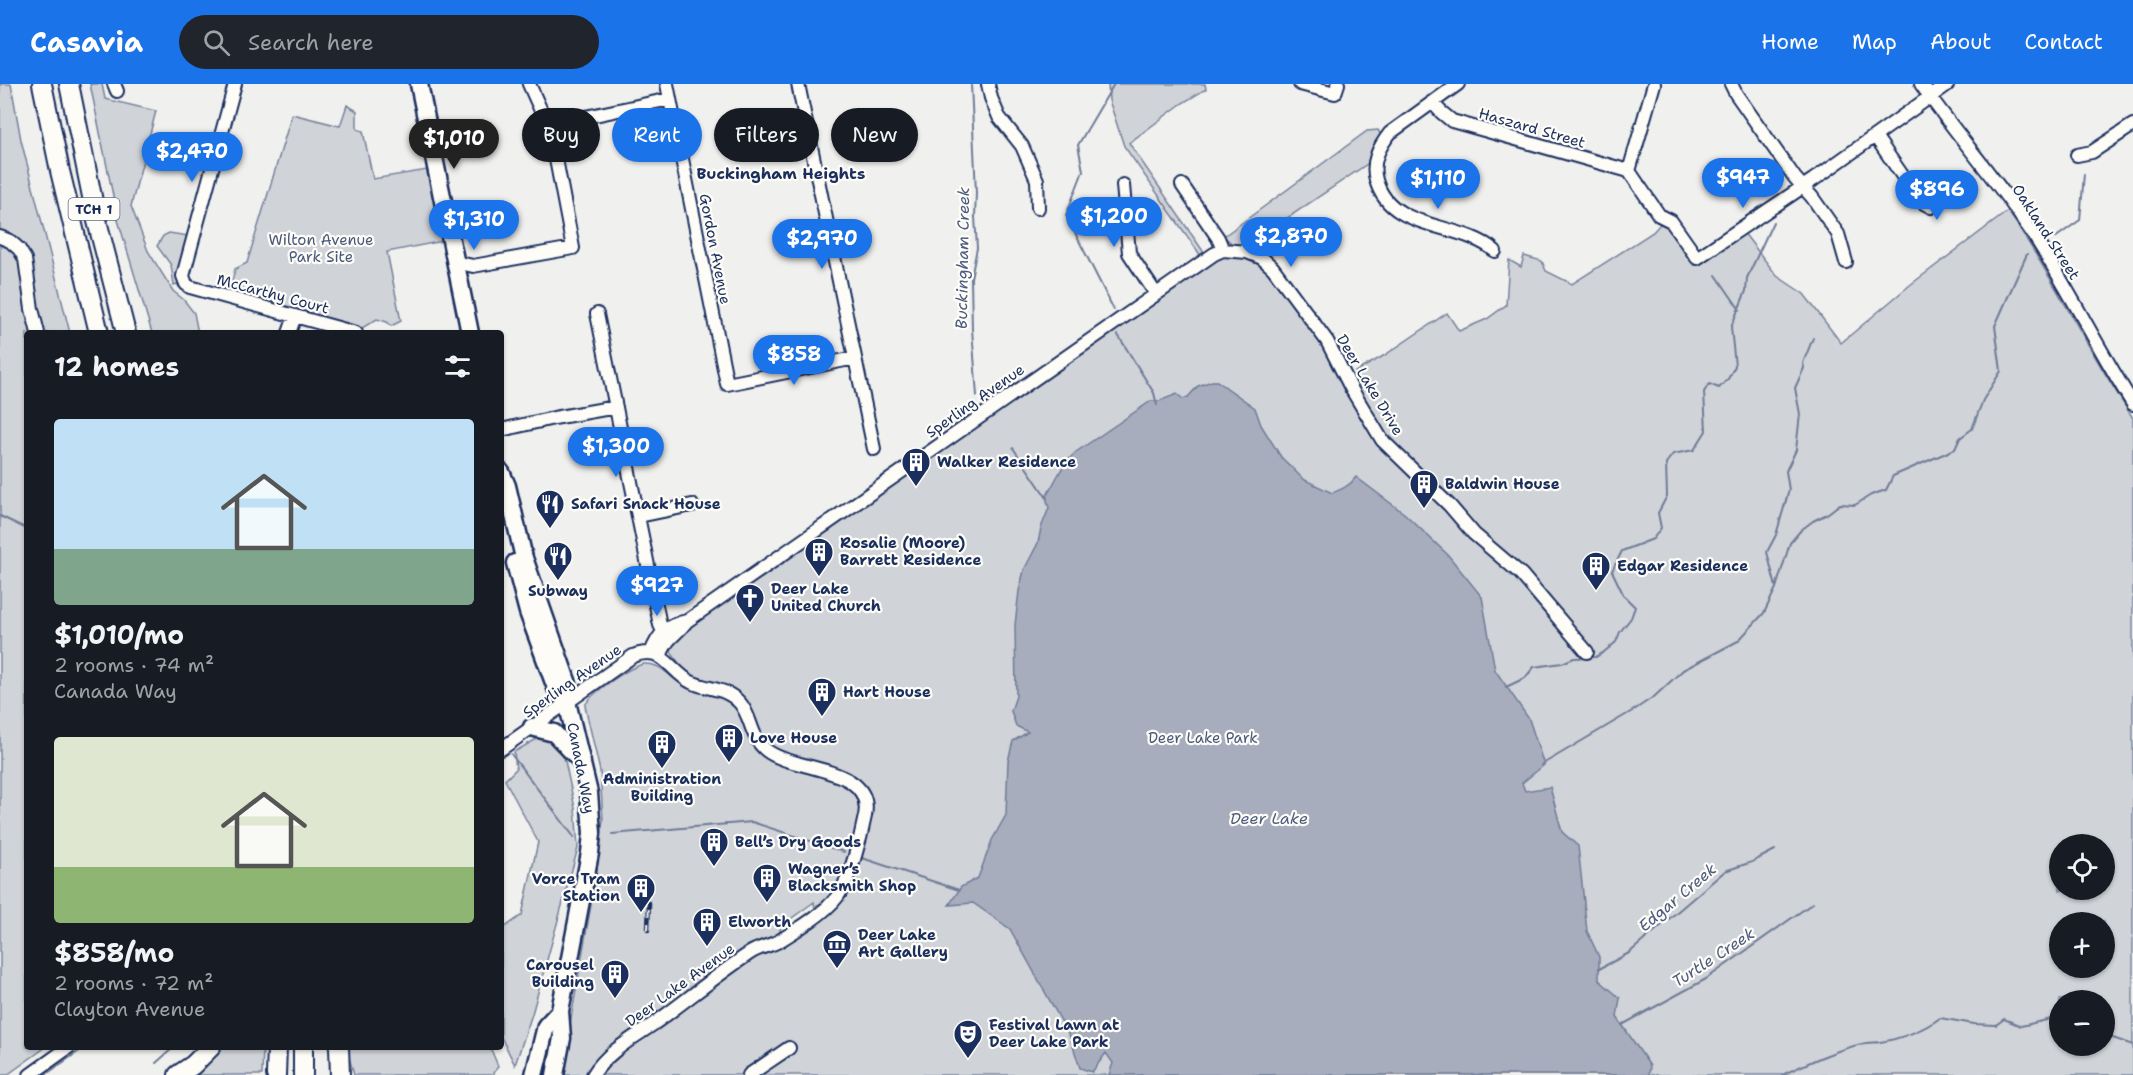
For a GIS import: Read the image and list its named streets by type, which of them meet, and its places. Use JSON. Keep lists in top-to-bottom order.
{
  "streets": {
    "highway": ["TCH 1"],
    "main road": ["Canada Way"],
    "street": [
      "Haszard Street",
      "Oakland Street",
      "Gordon Avenue",
      "McCarthy Court",
      "Deer Lake Drive",
      "Sperling Avenue",
      "Deer Lake Avenue"
    ]
  },
  "crossings": [
    ["Deer Lake Drive", "Sperling Avenue"],
    ["Sperling Avenue", "Canada Way"],
    ["Sperling Avenue", "Deer Lake Avenue"]
  ],
  "districts": ["Buckingham Heights"],
  "water": [
    "Buckingham Creek",
    "Deer Lake",
    "Edgar Creek",
    "Turtle Creek"
  ],
  "parks": ["Wilton Avenue Park Site", "Deer Lake Park"],
  "places": {
    "building": [
      "Walker Residence",
      "Baldwin House",
      "Rosalie (Moore) Barrett Residence",
      "Edgar Residence",
      "Hart House",
      "Love House",
      "Administration Building",
      "Bell’s Dry Goods",
      "Wagner’s Blacksmith Shop",
      "Vorce Tram Station",
      "Elworth",
      "Carousel Building"
    ],
    "restaurant": ["Safari Snack House", "Subway"],
    "church": ["Deer Lake United Church"],
    "museum": ["Deer Lake Art Gallery"],
    "theatre": ["Festival Lawn at Deer Lake Park"]
  },
  "page": {
    "header": "Casavia",
    "search": "Search here",
    "nav": [
      "Home",
      "Map",
      "About",
      "Contact"
    ],
    "chip": [
      "Buy",
      "Rent",
      "Filters",
      "New"
    ],
    "price": [
      "$1,010",
      "$2,470",
      "$947",
      "$1,110",
      "$896",
      "$1,200",
      "$1,310",
      "$2,870",
      "$2,970",
      "$858",
      "$1,300",
      "$927"
    ],
    "heading": "12 homes",
    "list": [
      {
        "name": "$1,010/mo",
        "note": "2 rooms · 74 m² · Canada Way"
      },
      {
        "name": "$858/mo",
        "note": "2 rooms · 72 m² · Clayton Avenue"
      }
    ],
    "map_buttons": ["+", "−"]
  }
}
